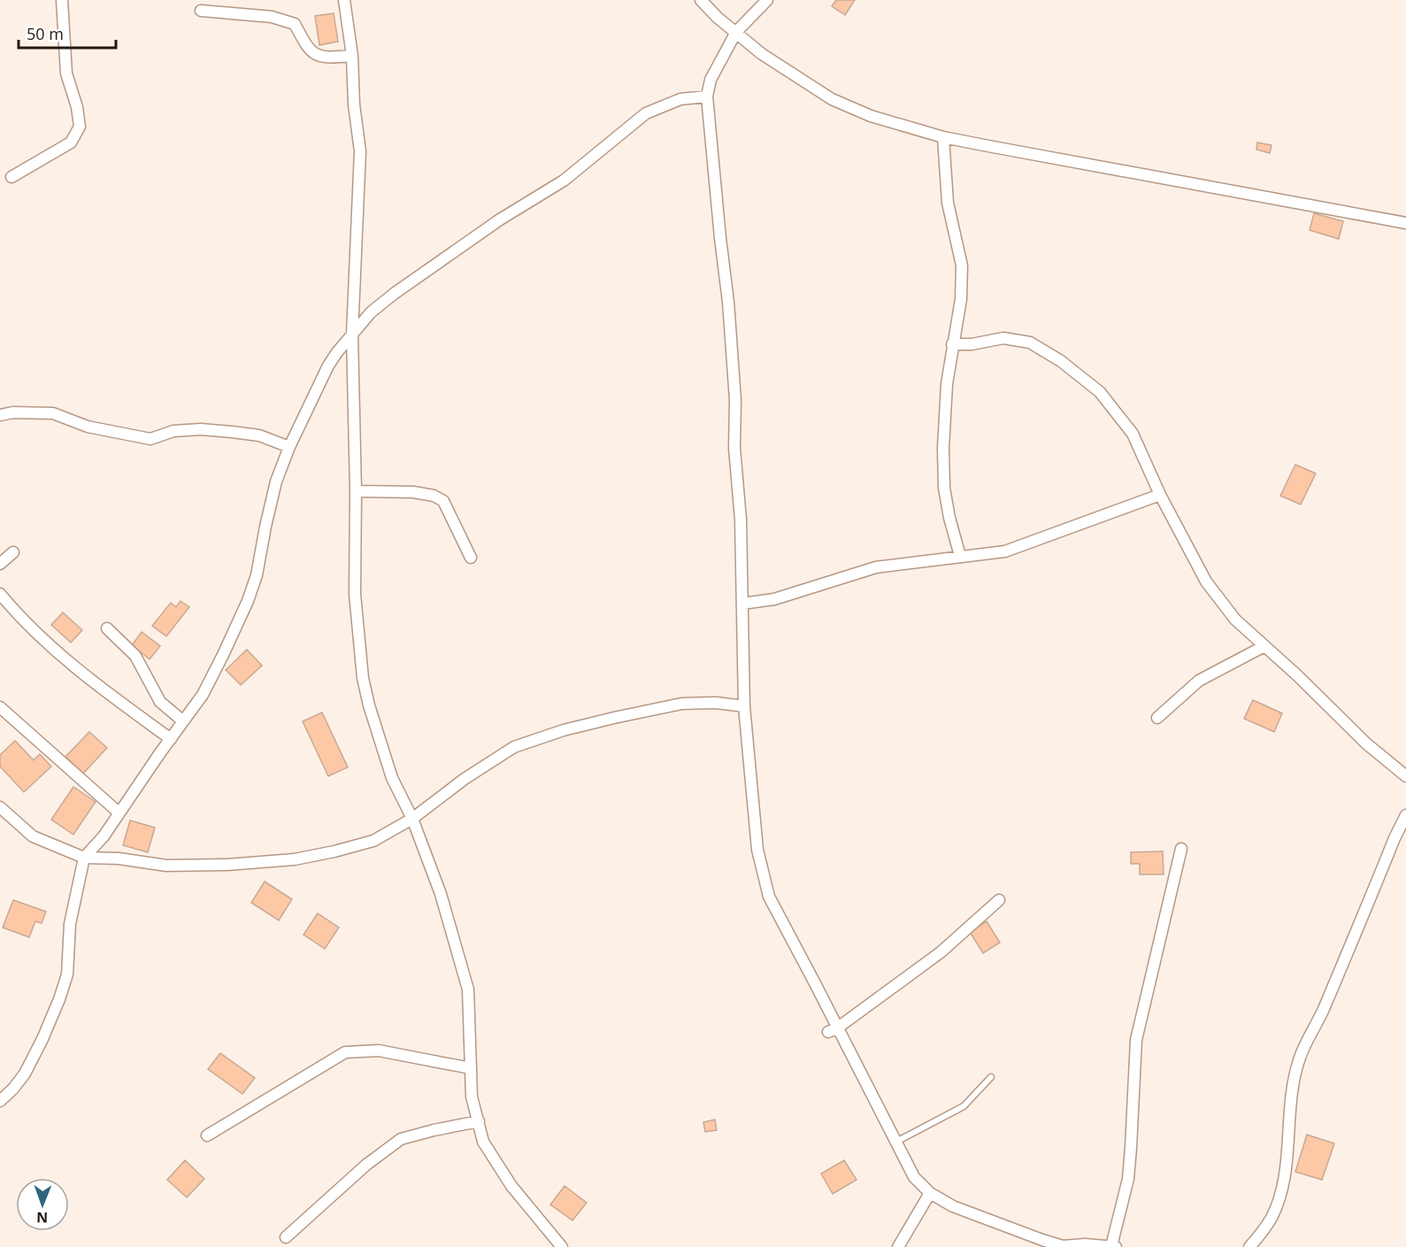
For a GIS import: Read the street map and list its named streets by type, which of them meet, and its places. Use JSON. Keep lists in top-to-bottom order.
{
  "scale_bar": "50 m",
  "north": "bottom"
}
